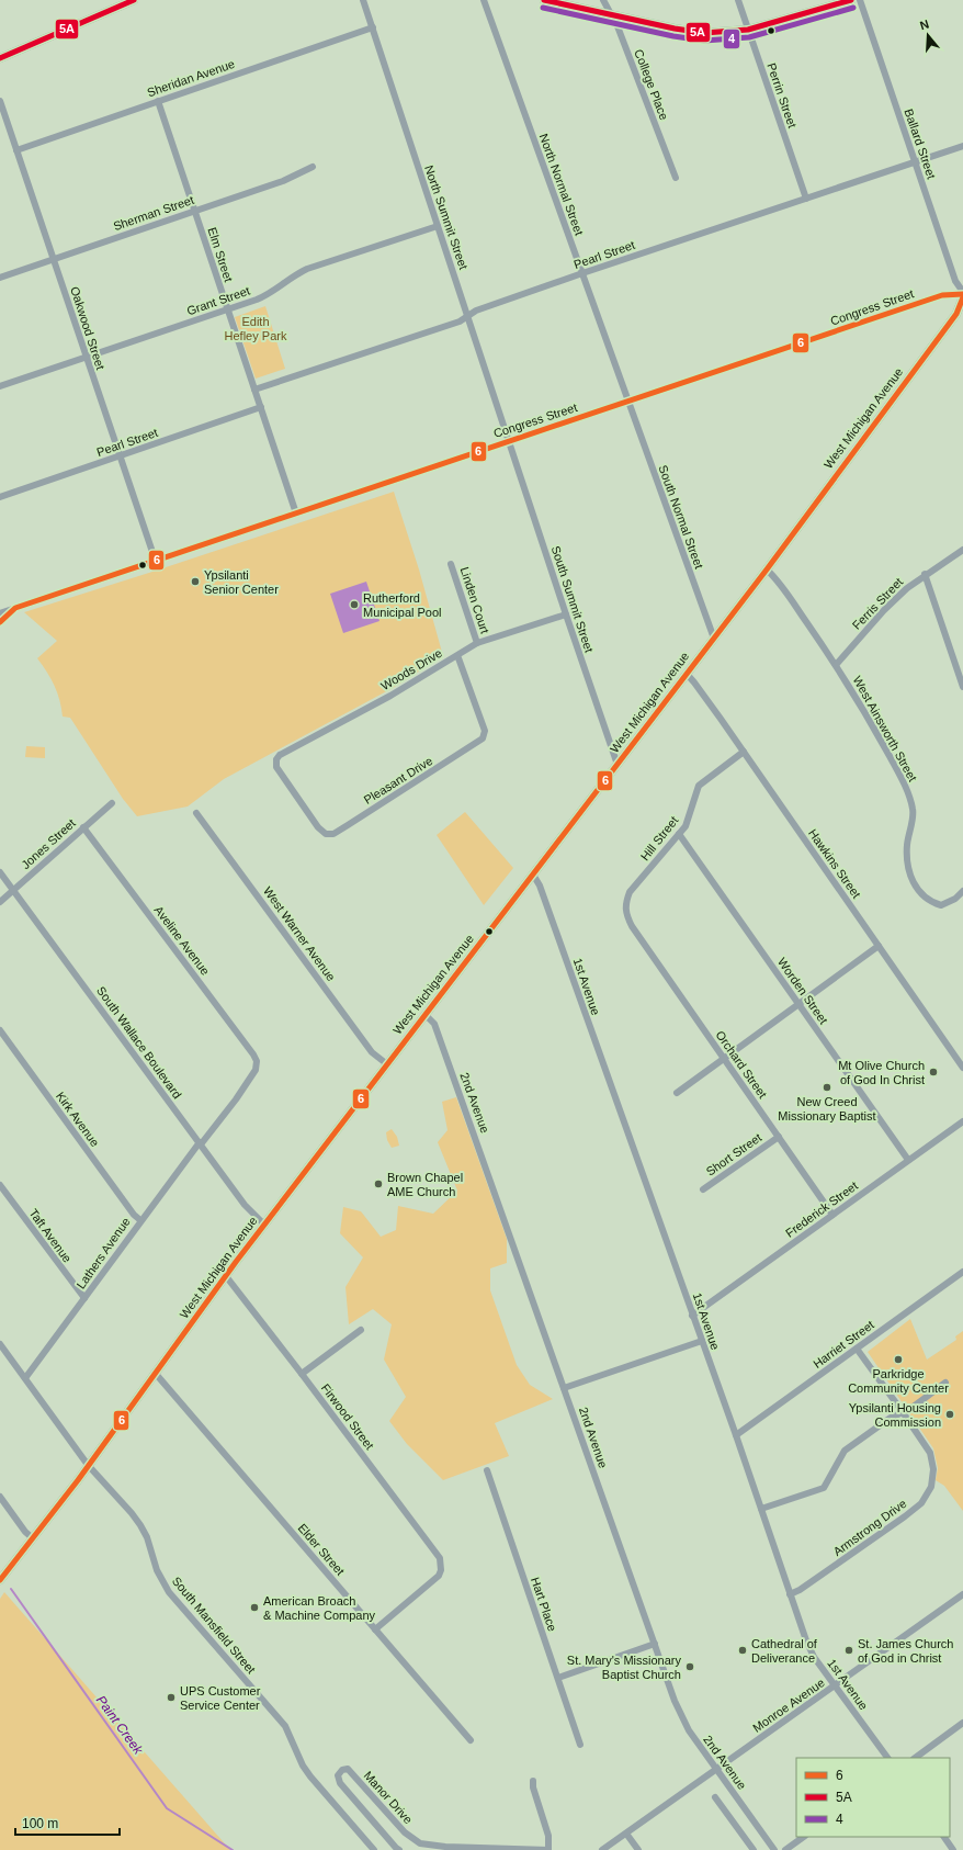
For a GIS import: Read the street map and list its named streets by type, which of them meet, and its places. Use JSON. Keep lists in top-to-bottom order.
{
  "streets": {
    "main road": ["West Michigan Avenue"],
    "street": [
      "Sheridan Avenue",
      "College Place",
      "Perrin Street",
      "Ballard Street",
      "North Normal Street",
      "Sherman Street",
      "North Summit Street",
      "Elm Street",
      "Pearl Street",
      "Grant Street",
      "Congress Street",
      "Oakwood Street",
      "South Normal Street",
      "South Summit Street",
      "Linden Court",
      "Ferris Street",
      "Woods Drive",
      "West Ainsworth Street",
      "Pleasant Drive",
      "Hill Street",
      "Jones Street",
      "Hawkins Street",
      "West Warner Avenue",
      "Aveline Avenue",
      "1st Avenue",
      "Worden Street",
      "South Wallace Boulevard",
      "Orchard Street",
      "2nd Avenue",
      "Kirk Avenue",
      "Short Street",
      "Frederick Street",
      "Taft Avenue",
      "Lathers Avenue",
      "Harriet Street",
      "Firwood Street",
      "Armstrong Drive",
      "Elder Street",
      "Hart Place",
      "South Mansfield Street",
      "Monroe Avenue",
      "Manor Drive"
    ]
  },
  "crossings": [
    ["Sheridan Avenue", "North Summit Street"],
    ["Sheridan Avenue", "Elm Street"],
    ["Sheridan Avenue", "Oakwood Street"],
    ["Perrin Street", "Pearl Street"],
    ["Ballard Street", "Pearl Street"],
    ["Ballard Street", "Congress Street"],
    ["North Normal Street", "Pearl Street"],
    ["North Normal Street", "Congress Street"],
    ["North Normal Street", "South Normal Street"],
    ["Sherman Street", "Elm Street"],
    ["Sherman Street", "Oakwood Street"],
    ["North Summit Street", "Pearl Street"],
    ["North Summit Street", "Grant Street"],
    ["North Summit Street", "Congress Street"],
    ["North Summit Street", "South Summit Street"],
    ["Elm Street", "Pearl Street"],
    ["Elm Street", "Grant Street"],
    ["Elm Street", "Congress Street"],
    ["Pearl Street", "Oakwood Street"],
    ["Grant Street", "Oakwood Street"],
    ["Congress Street", "Oakwood Street"],
    ["Congress Street", "South Normal Street"],
    ["Congress Street", "South Summit Street"],
    ["West Michigan Avenue", "South Normal Street"],
    ["West Michigan Avenue", "South Summit Street"],
    ["West Michigan Avenue", "West Ainsworth Street"],
    ["West Michigan Avenue", "Hawkins Street"],
    ["West Michigan Avenue", "West Warner Avenue"],
    ["West Michigan Avenue", "1st Avenue"],
    ["West Michigan Avenue", "South Wallace Boulevard"],
    ["West Michigan Avenue", "2nd Avenue"],
    ["West Michigan Avenue", "Firwood Street"],
    ["West Michigan Avenue", "Elder Street"],
    ["West Michigan Avenue", "South Mansfield Street"],
    ["South Summit Street", "Woods Drive"],
    ["Linden Court", "Woods Drive"],
    ["Ferris Street", "West Ainsworth Street"],
    ["Woods Drive", "Pleasant Drive"],
    ["Hill Street", "Hawkins Street"],
    ["Hill Street", "Worden Street"],
    ["Hill Street", "Orchard Street"],
    ["Jones Street", "Aveline Avenue"],
    ["Jones Street", "South Wallace Boulevard"],
    ["Aveline Avenue", "Lathers Avenue"],
    ["1st Avenue", "Frederick Street"],
    ["1st Avenue", "Harriet Street"],
    ["1st Avenue", "Armstrong Drive"],
    ["1st Avenue", "Monroe Avenue"],
    ["Worden Street", "Frederick Street"],
    ["South Wallace Boulevard", "Lathers Avenue"],
    ["Orchard Street", "Short Street"],
    ["Orchard Street", "Frederick Street"],
    ["2nd Avenue", "Monroe Avenue"],
    ["Kirk Avenue", "Lathers Avenue"],
    ["Taft Avenue", "Lathers Avenue"],
    ["Lathers Avenue", "South Mansfield Street"],
    ["Harriet Street", "Armstrong Drive"],
    ["Firwood Street", "Elder Street"]
  ],
  "water": ["Paint Creek"],
  "parks": ["Edith Hefley Park"],
  "places": [
    "Ypsilanti Senior Center",
    "Rutherford Municipal Pool",
    "Mt Olive Church of God In Christ",
    "New Creed Missionary Baptist",
    "Brown Chapel AME Church",
    "Parkridge Community Center",
    "Ypsilanti Housing Commission",
    "American Broach & Machine Company",
    "Cathedral of Deliverance",
    "St. James Church of God in Christ",
    "St. Mary's Missionary Baptist Church",
    "UPS Customer Service Center"
  ],
  "lines": ["transit line 5A", "transit line 4", "transit line 6"],
  "legend": ["6", "5A", "4"],
  "scale_bar": "100 m",
  "north": "top"
}
